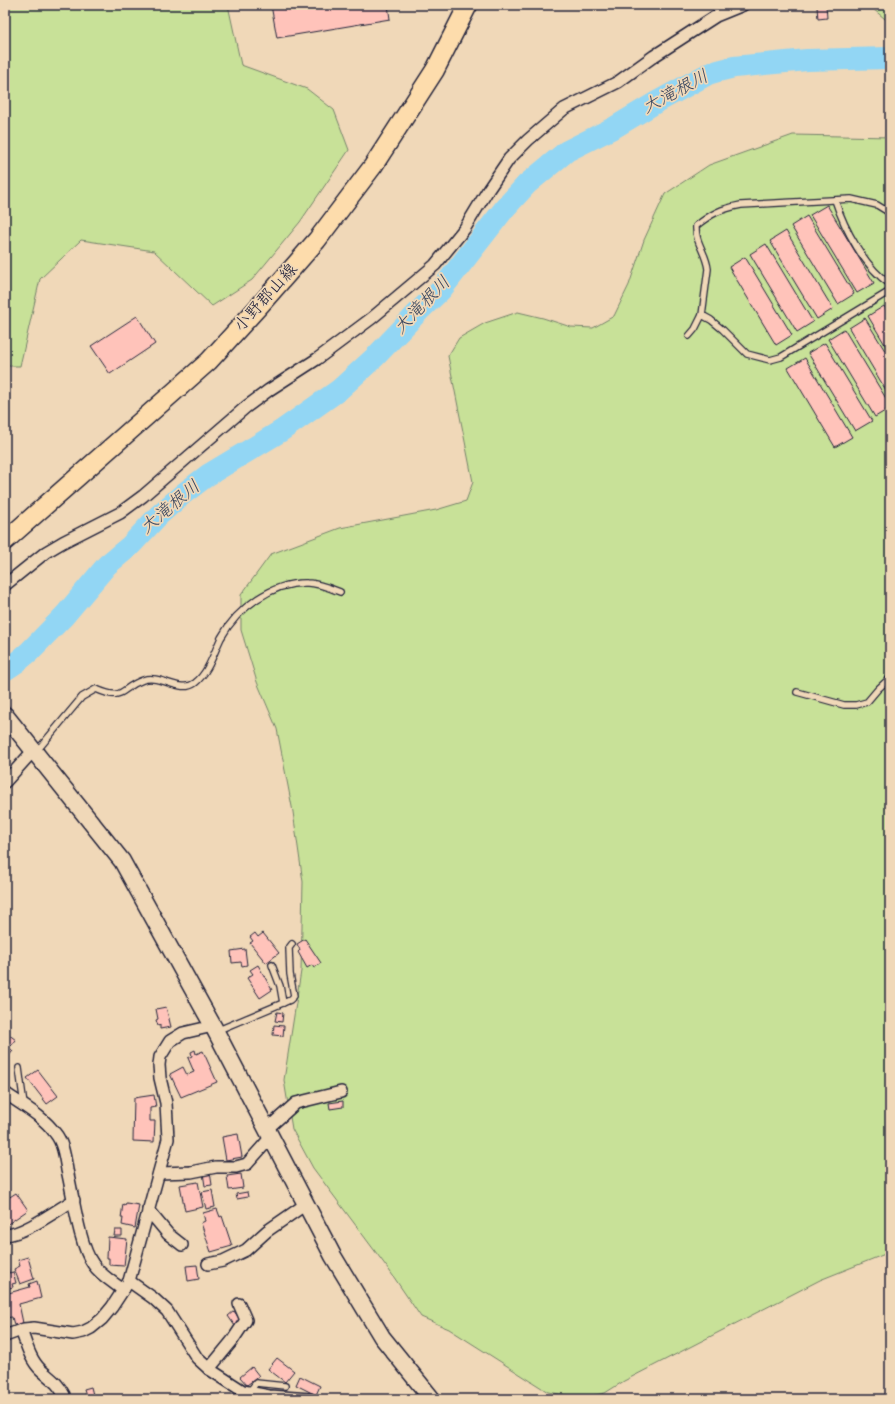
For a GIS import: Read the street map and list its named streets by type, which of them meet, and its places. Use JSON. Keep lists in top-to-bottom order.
{
  "streets": {
    "main road": ["小野郡山線"]
  },
  "water": ["大滝根川"]
}
